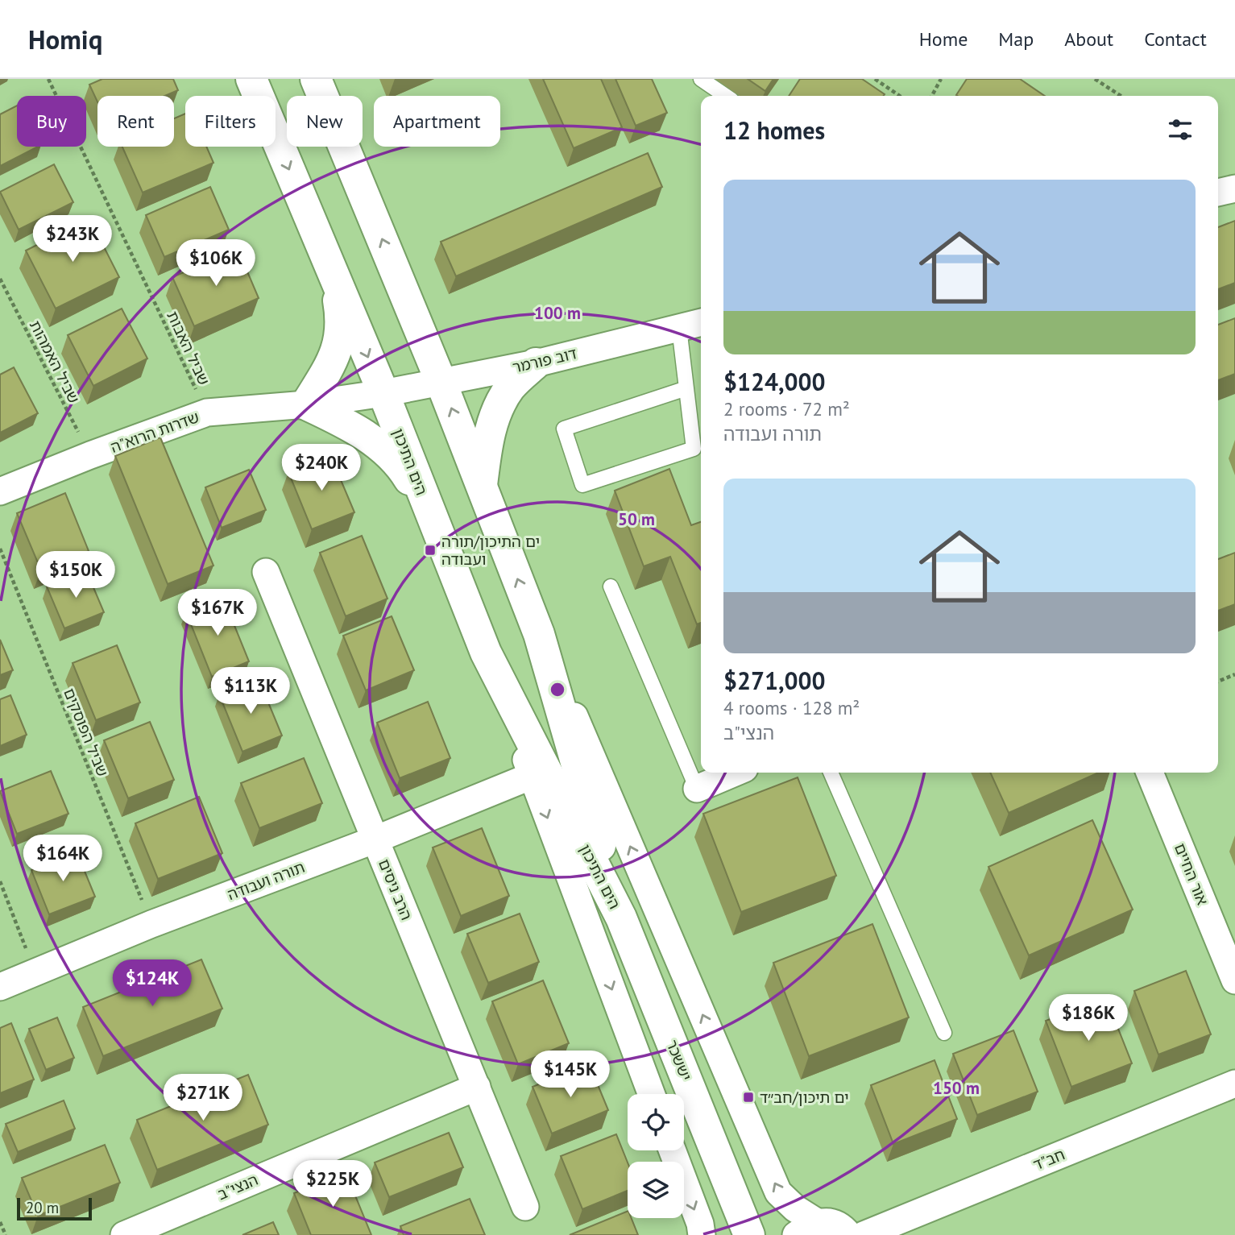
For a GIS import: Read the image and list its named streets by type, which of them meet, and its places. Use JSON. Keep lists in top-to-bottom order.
{
  "streets": {
    "street": [
      "דוב פורמר",
      "שדרות הרוא\"ה",
      "הים התיכון",
      "אור החיים",
      "תורה ועבודה",
      "הרב ניסים",
      "יששכר",
      "חב\"ד",
      "הנצי\"ב"
    ],
    "path": ["שביל האבות", "שביל האמהות", "שביל הפוסקים"]
  },
  "crossings": [
    ["שביל האבות", "שדרות הרוא\"ה"],
    ["דוב פורמר", "שדרות הרוא\"ה"],
    ["דוב פורמר", "הים התיכון"],
    ["שביל האמהות", "שדרות הרוא\"ה"],
    ["שדרות הרוא\"ה", "הים התיכון"],
    ["הים התיכון", "יששכר"],
    ["שביל הפוסקים", "תורה ועבודה"],
    ["תורה ועבודה", "הרב ניסים"],
    ["הרב ניסים", "הנצי\"ב"]
  ],
  "places": {
    "transit": ["ים התיכון/תורה ועבודה", "ים תיכון/חב״ד"]
  },
  "scale_bar": "20 m",
  "page": {
    "header": "Homiq",
    "nav": [
      "Home",
      "Map",
      "About",
      "Contact"
    ],
    "chip": [
      "Buy",
      "Rent",
      "Filters",
      "New",
      "Apartment"
    ],
    "heading": "12 homes",
    "list": [
      {
        "name": "$124,000",
        "note": "2 rooms · 72 m² · תורה ועבודה"
      },
      {
        "name": "$271,000",
        "note": "4 rooms · 128 m² · הנצי\"ב"
      }
    ],
    "price": [
      "$243K",
      "$106K",
      "$240K",
      "$150K",
      "$167K",
      "$113K",
      "$164K",
      "$124K",
      "$186K",
      "$145K",
      "$271K",
      "$225K"
    ],
    "scale": "20 m"
  },
  "rings": ["100 m", "50 m", "150 m"]
}
